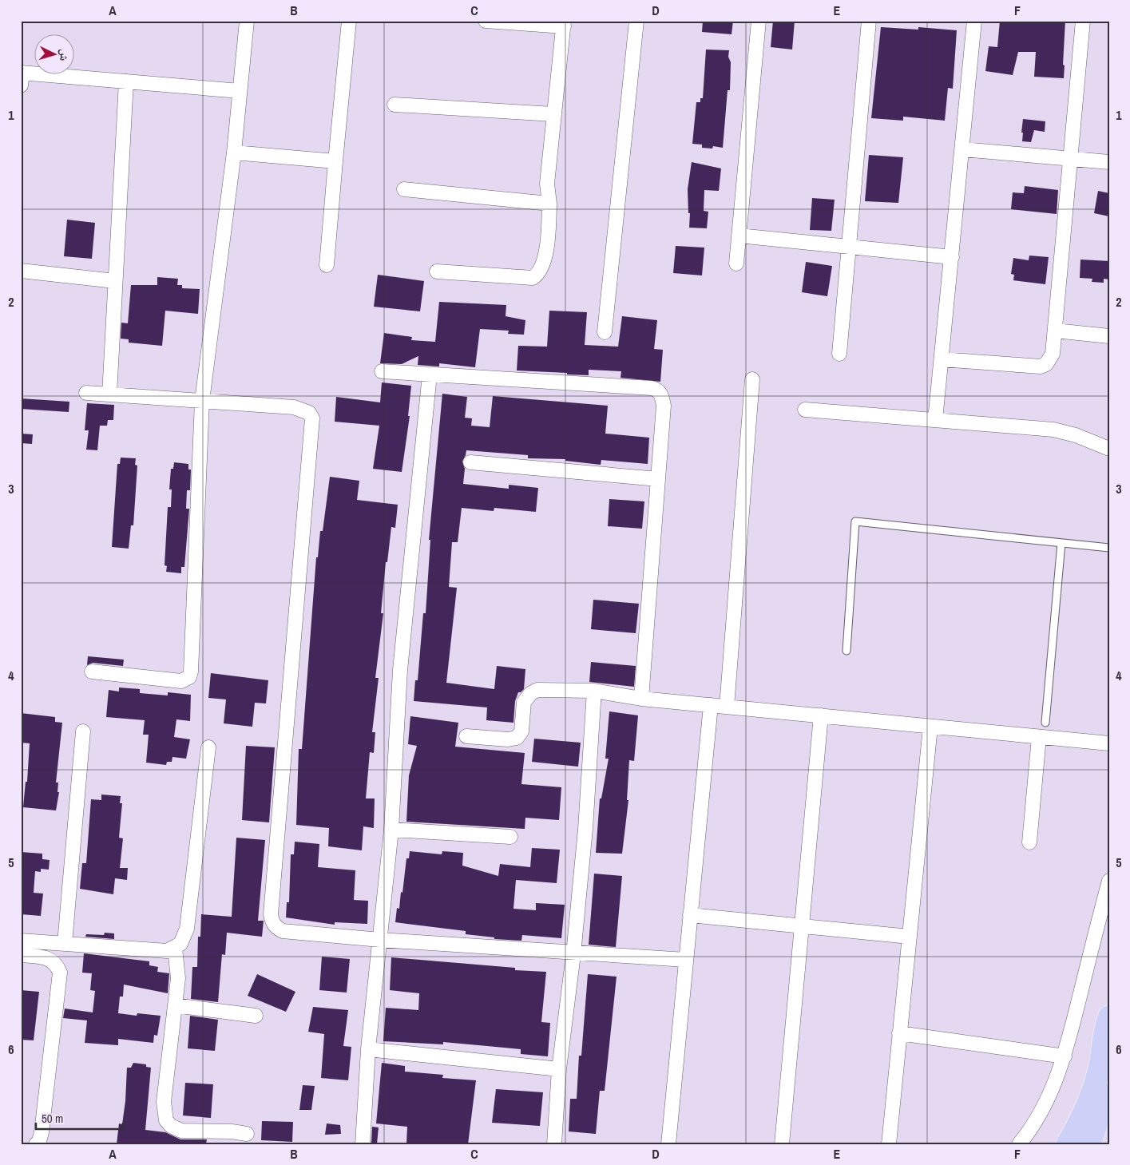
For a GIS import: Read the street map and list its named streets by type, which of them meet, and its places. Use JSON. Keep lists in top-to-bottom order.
{
  "scale_bar": "50 m",
  "north": "right",
  "grid": {
    "columns": [
      "A",
      "B",
      "C",
      "D",
      "E",
      "F"
    ],
    "rows": [
      "1",
      "2",
      "3",
      "4",
      "5",
      "6"
    ]
  }
}
